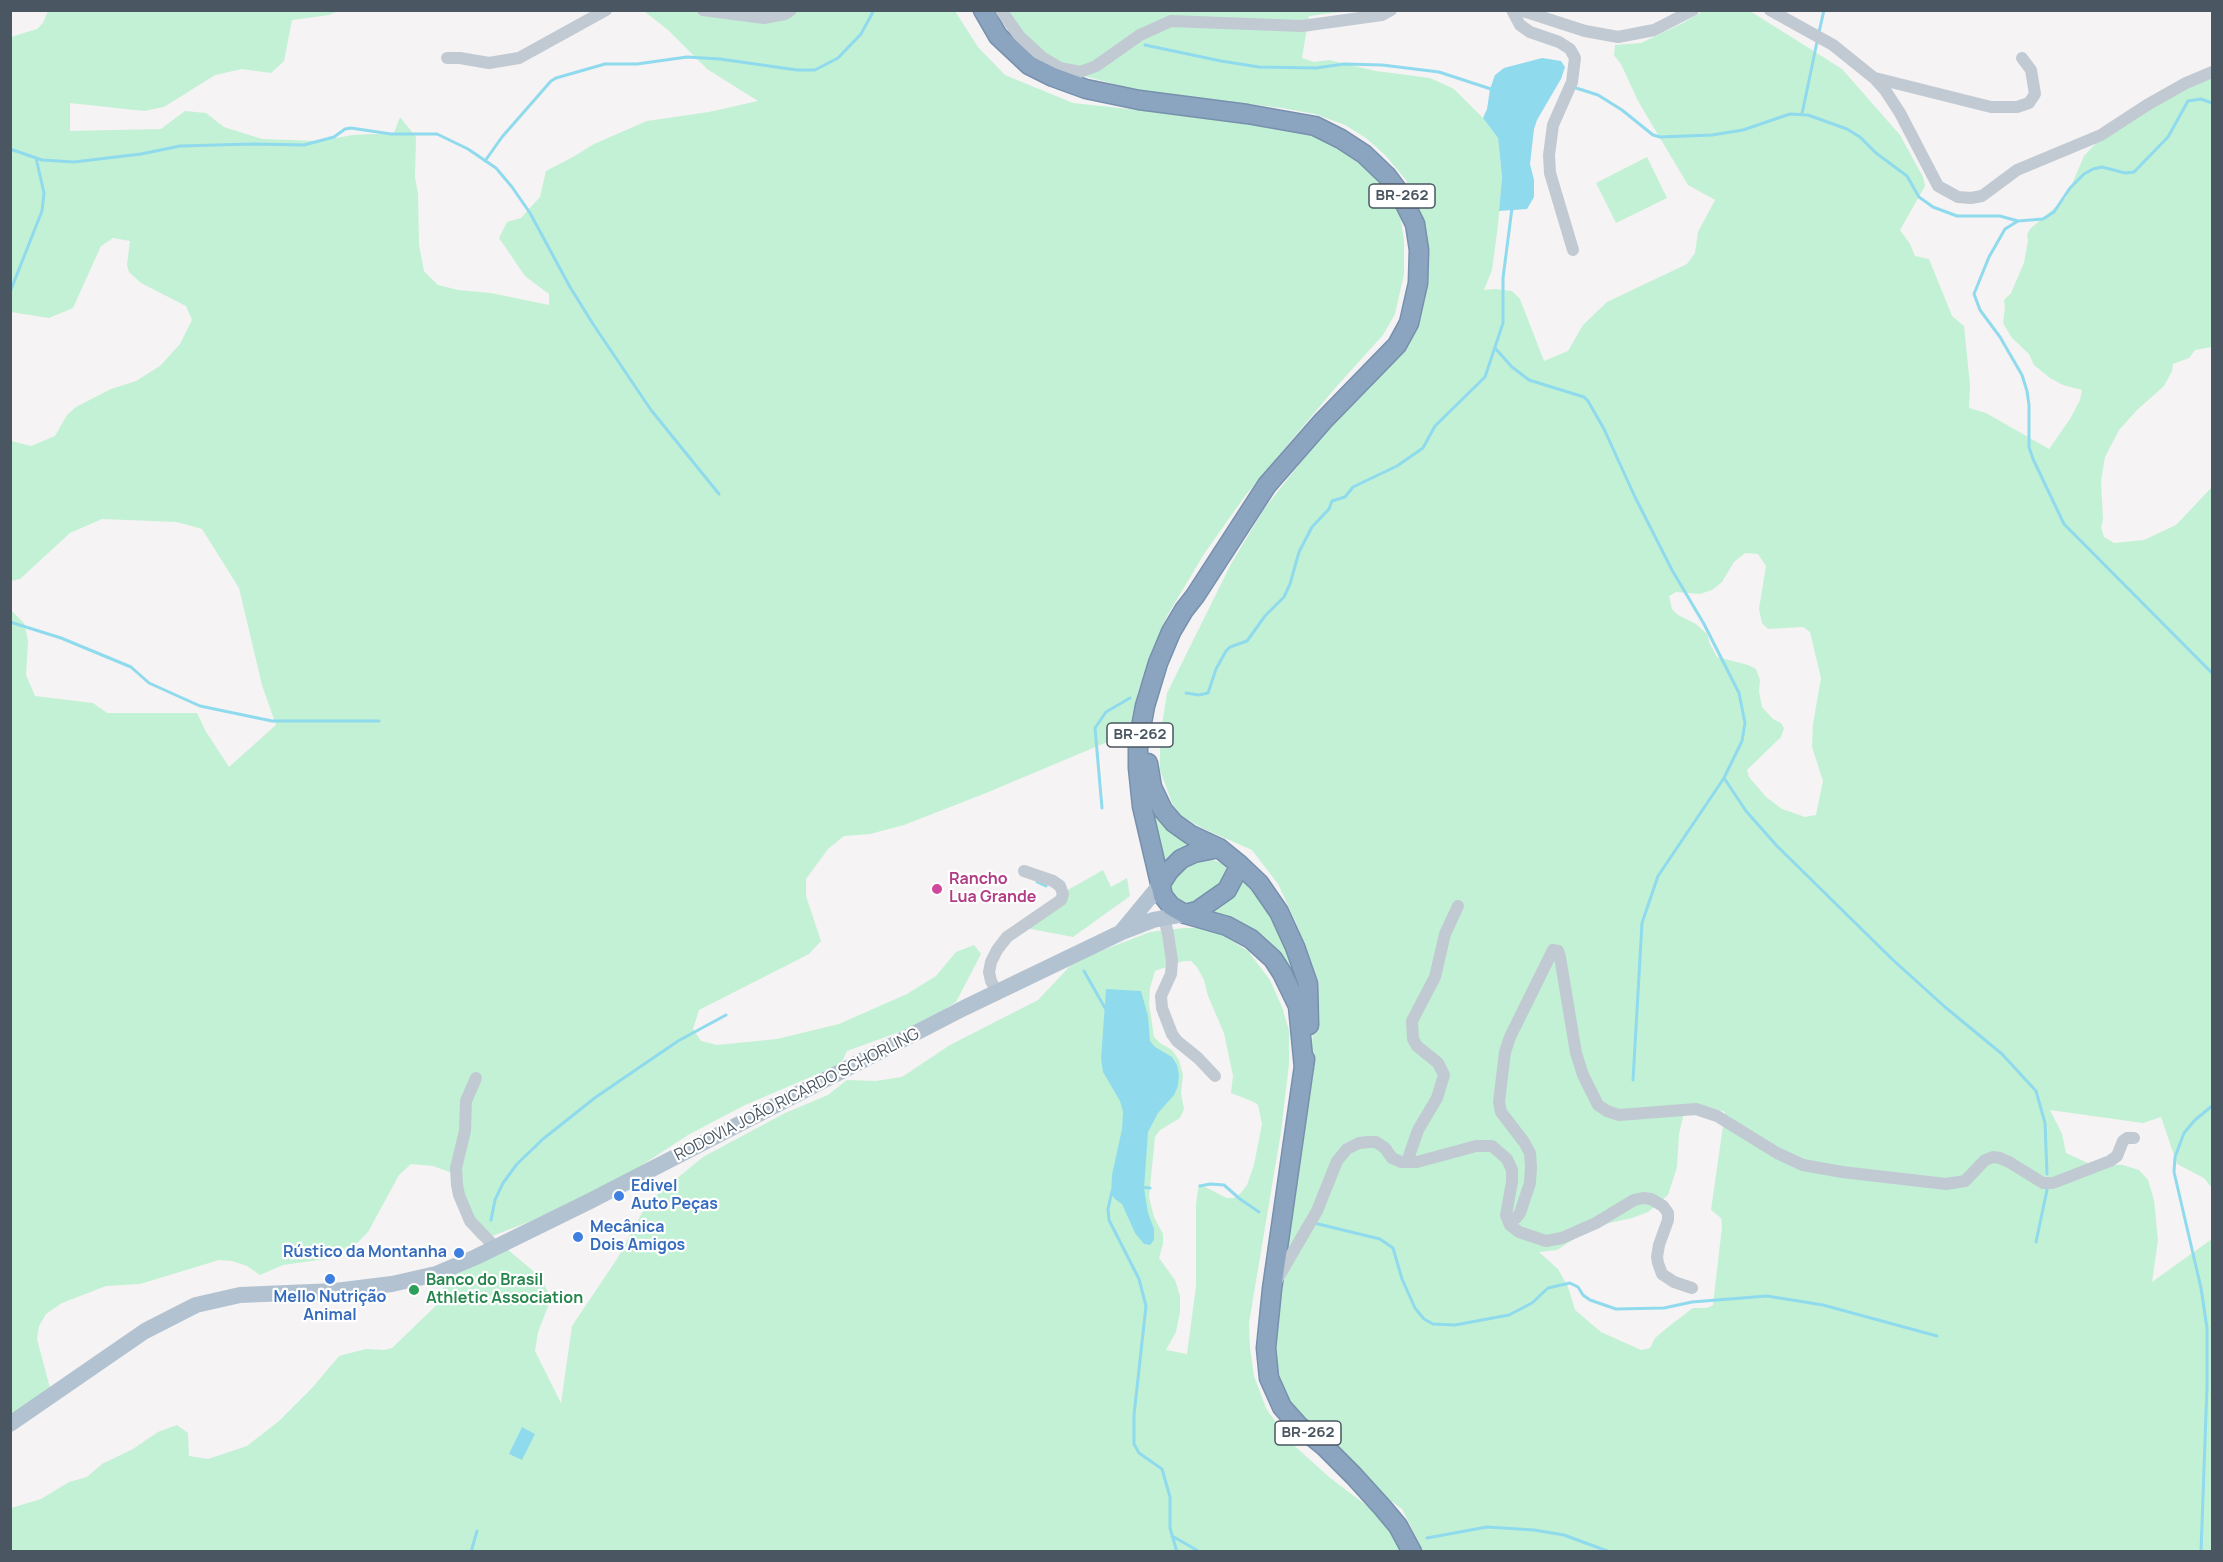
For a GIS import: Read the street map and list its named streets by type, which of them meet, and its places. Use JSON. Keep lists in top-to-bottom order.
{
  "streets": {
    "highway": ["BR-262"],
    "main road": ["RODOVIA JOÃO RICARDO SCHORLING"]
  },
  "crossings": [
    ["BR-262", "RODOVIA JOÃO RICARDO SCHORLING"]
  ],
  "places": [
    "Rancho Lua Grande",
    "Edivel Auto Peças",
    "Mecânica Dois Amigos",
    "Rústico da Montanha",
    "Mello Nutrição Animal",
    "Banco do Brasil Athletic Association"
  ]
}
